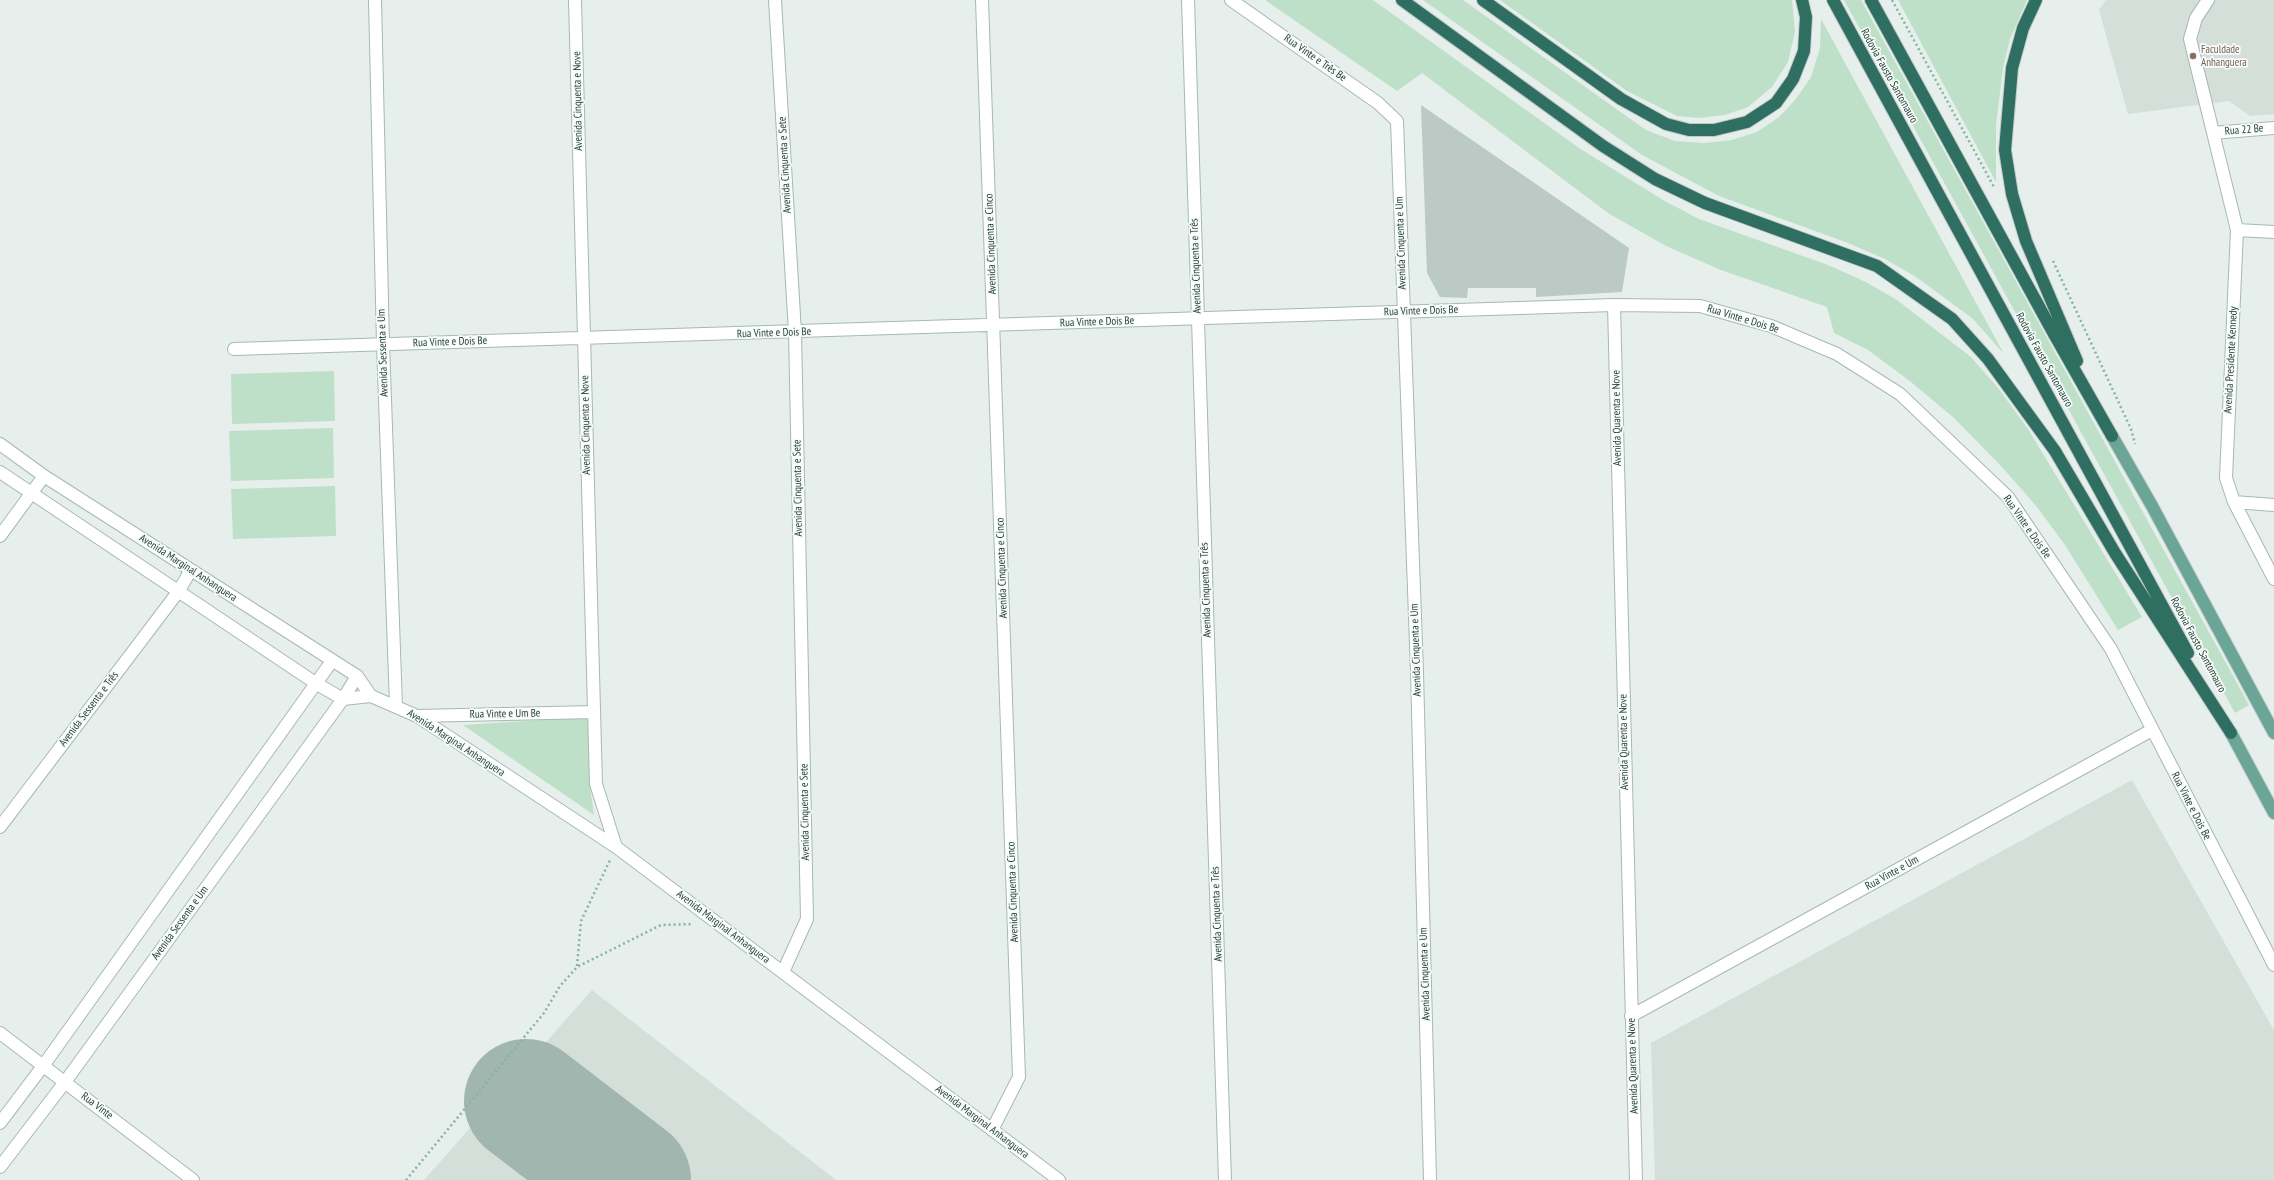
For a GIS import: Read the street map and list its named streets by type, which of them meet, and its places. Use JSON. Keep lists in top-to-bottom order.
{
  "streets": {
    "highway": ["Rodovia Fausto Santomauro"],
    "street": [
      "Rua Vinte e Três Be",
      "Avenida Cinquenta e Nove",
      "Rua 22 Be",
      "Avenida Cinquenta e Sete",
      "Avenida Cinquenta e Um",
      "Avenida Cinquenta e Cinco",
      "Avenida Cinquenta e Três",
      "Rua Vinte e Dois Be",
      "Avenida Sessenta e Um",
      "Avenida Presidente Kennedy",
      "Avenida Quarenta e Nove",
      "Avenida Marginal Anhanguera",
      "Avenida Sessenta e Três",
      "Rua Vinte e Um Be",
      "Rua Vinte e Um",
      "Rua Vinte"
    ]
  },
  "crossings": [
    ["Rua Vinte e Três Be", "Avenida Cinquenta e Um"],
    ["Avenida Cinquenta e Nove", "Rua Vinte e Dois Be"],
    ["Avenida Cinquenta e Nove", "Avenida Marginal Anhanguera"],
    ["Avenida Cinquenta e Nove", "Rua Vinte e Um Be"],
    ["Rua 22 Be", "Avenida Presidente Kennedy"],
    ["Avenida Cinquenta e Sete", "Rua Vinte e Dois Be"],
    ["Avenida Cinquenta e Sete", "Avenida Marginal Anhanguera"],
    ["Avenida Cinquenta e Um", "Rua Vinte e Dois Be"],
    ["Avenida Cinquenta e Cinco", "Rua Vinte e Dois Be"],
    ["Avenida Cinquenta e Cinco", "Avenida Marginal Anhanguera"],
    ["Avenida Cinquenta e Três", "Rua Vinte e Dois Be"],
    ["Rua Vinte e Dois Be", "Avenida Sessenta e Um"],
    ["Rua Vinte e Dois Be", "Avenida Quarenta e Nove"],
    ["Rua Vinte e Dois Be", "Rua Vinte e Um"],
    ["Avenida Sessenta e Um", "Avenida Marginal Anhanguera"],
    ["Avenida Sessenta e Um", "Rua Vinte"],
    ["Avenida Quarenta e Nove", "Rua Vinte e Um"],
    ["Avenida Marginal Anhanguera", "Avenida Sessenta e Três"],
    ["Avenida Marginal Anhanguera", "Rua Vinte e Um Be"]
  ],
  "places": ["Faculdade Anhanguera"]
}
